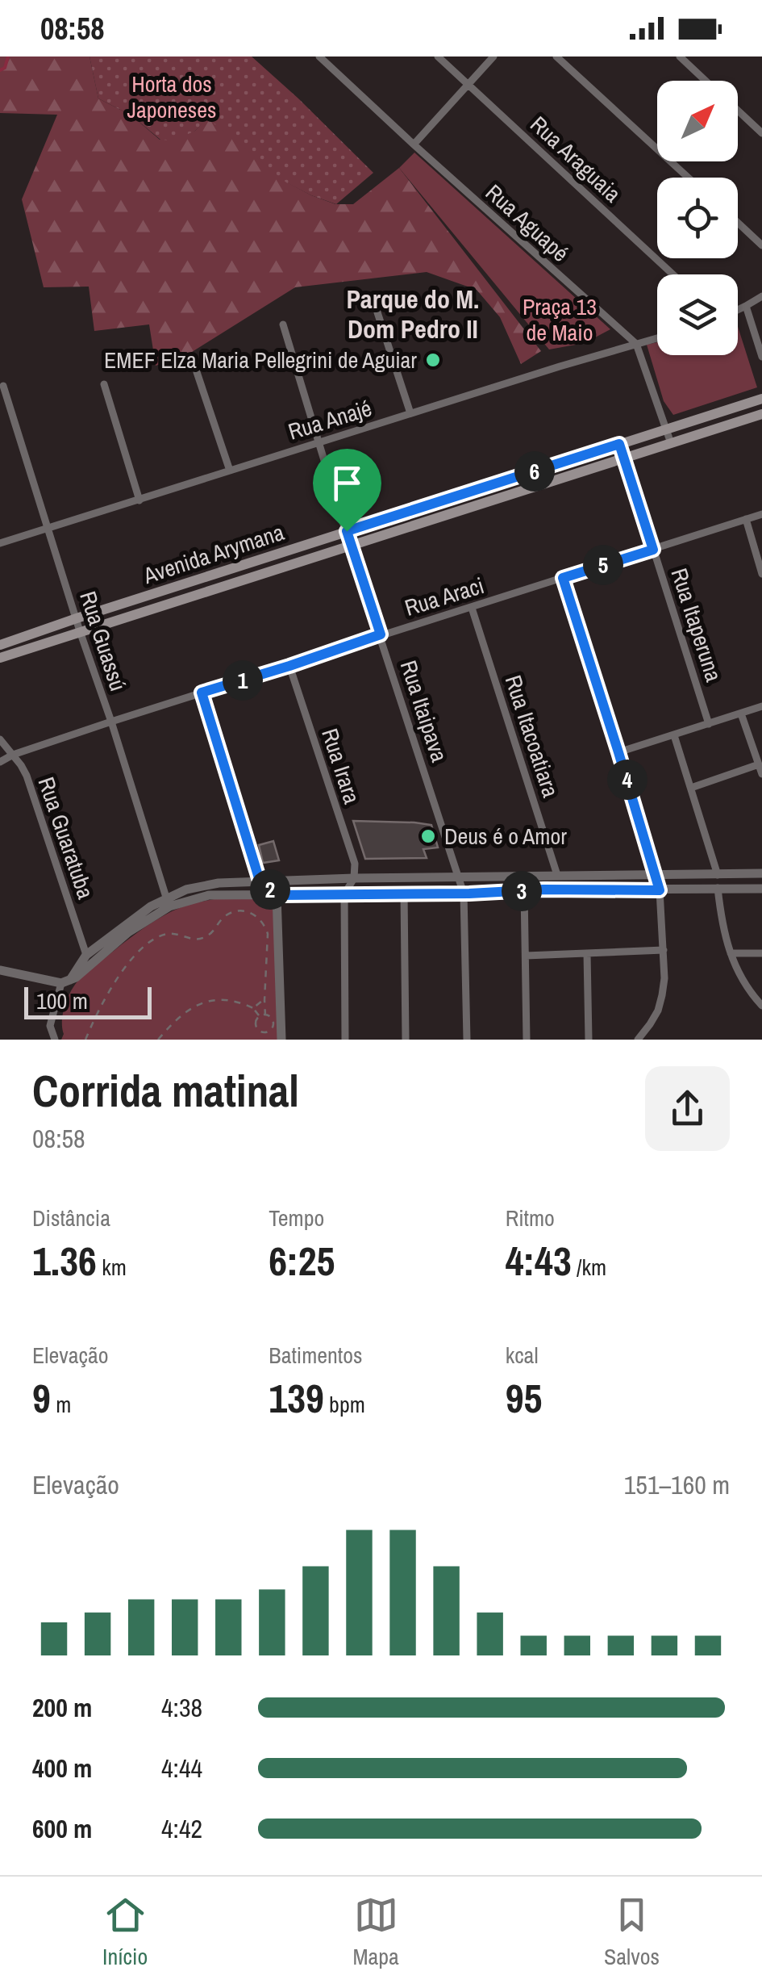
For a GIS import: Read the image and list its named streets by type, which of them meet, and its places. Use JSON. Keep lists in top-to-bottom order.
{
  "streets": {
    "main road": ["Avenida Arymana"],
    "street": [
      "Rua Araguaia",
      "Rua Aguapé",
      "Rua Anajé",
      "Rua Araci",
      "Rua Itaperuna",
      "Rua Guassú",
      "Rua Itaipava",
      "Rua Itacoatiara",
      "Rua Irara",
      "Rua Guaratuba"
    ]
  },
  "crossings": [
    ["Rua Aguapé", "Rua Anajé"],
    ["Rua Aguapé", "Avenida Arymana"],
    ["Rua Anajé", "Rua Guassú"],
    ["Rua Anajé", "Rua Itaipava"],
    ["Avenida Arymana", "Rua Itaperuna"],
    ["Avenida Arymana", "Rua Guassú"],
    ["Avenida Arymana", "Rua Itaipava"],
    ["Rua Araci", "Rua Itaperuna"],
    ["Rua Araci", "Rua Guassú"],
    ["Rua Araci", "Rua Itaipava"],
    ["Rua Araci", "Rua Itacoatiara"],
    ["Rua Araci", "Rua Irara"],
    ["Rua Araci", "Rua Guaratuba"]
  ],
  "districts": ["Parque do M. Dom Pedro II"],
  "parks": ["Horta dos Japoneses", "Praça 13 de Maio"],
  "places": ["EMEF Elza Maria Pellegrini de Aguiar", "Deus é o Amor"],
  "scale_bar": "100 m",
  "north": "top right",
  "page": {
    "status": "08:58",
    "pins": [
      "6",
      "5",
      "1",
      "4",
      "2",
      "3"
    ],
    "scale": "100 m",
    "heading": ["Corrida matinal", "08:58"],
    "stats": [
      ["Distância", "1.36 km"],
      ["Tempo", "6:25"],
      ["Ritmo", "4:43 /km"],
      ["Elevação", "9 m"],
      ["Batimentos", "139 bpm"],
      ["kcal", "95"]
    ],
    "chart": ["Elevação", "151–160 m"],
    "list": [
      {
        "name": "200 m",
        "note": "4:38"
      },
      {
        "name": "400 m",
        "note": "4:44"
      },
      {
        "name": "600 m",
        "note": "4:42"
      }
    ],
    "tabs": ["Início", "Mapa", "Salvos"]
  }
}
